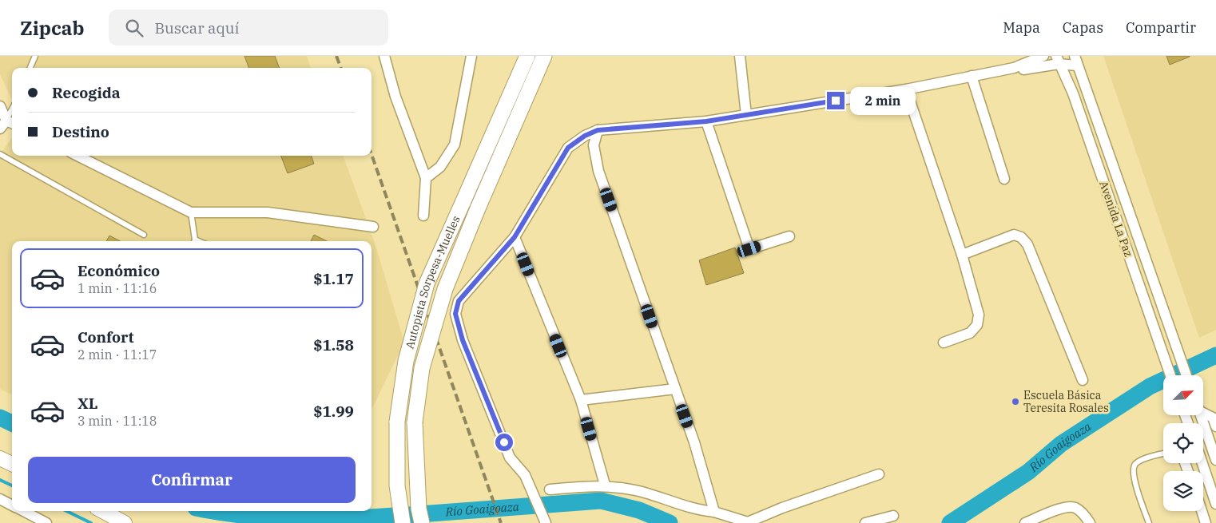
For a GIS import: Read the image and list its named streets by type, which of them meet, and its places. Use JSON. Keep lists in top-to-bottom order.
{
  "streets": {
    "main road": ["Autopista Sorpesa-Muelles"],
    "street": ["Avenida La Paz"]
  },
  "water": ["Río Goaigoaza"],
  "places": ["Escuela Básica Teresita Rosales"],
  "north": "top right",
  "page": {
    "header": "Zipcab",
    "search": "Buscar aquí",
    "nav": ["Mapa", "Capas", "Compartir"],
    "banner": ["Recogida", "Destino"],
    "bubble": "2 min",
    "list": [
      {
        "name": "Económico",
        "note": "1 min · 11:16",
        "value": "$1.17"
      },
      {
        "name": "Confort",
        "note": "2 min · 11:17",
        "value": "$1.58"
      },
      {
        "name": "XL",
        "note": "3 min · 11:18",
        "value": "$1.99"
      }
    ],
    "buttons": "Confirmar"
  }
}
